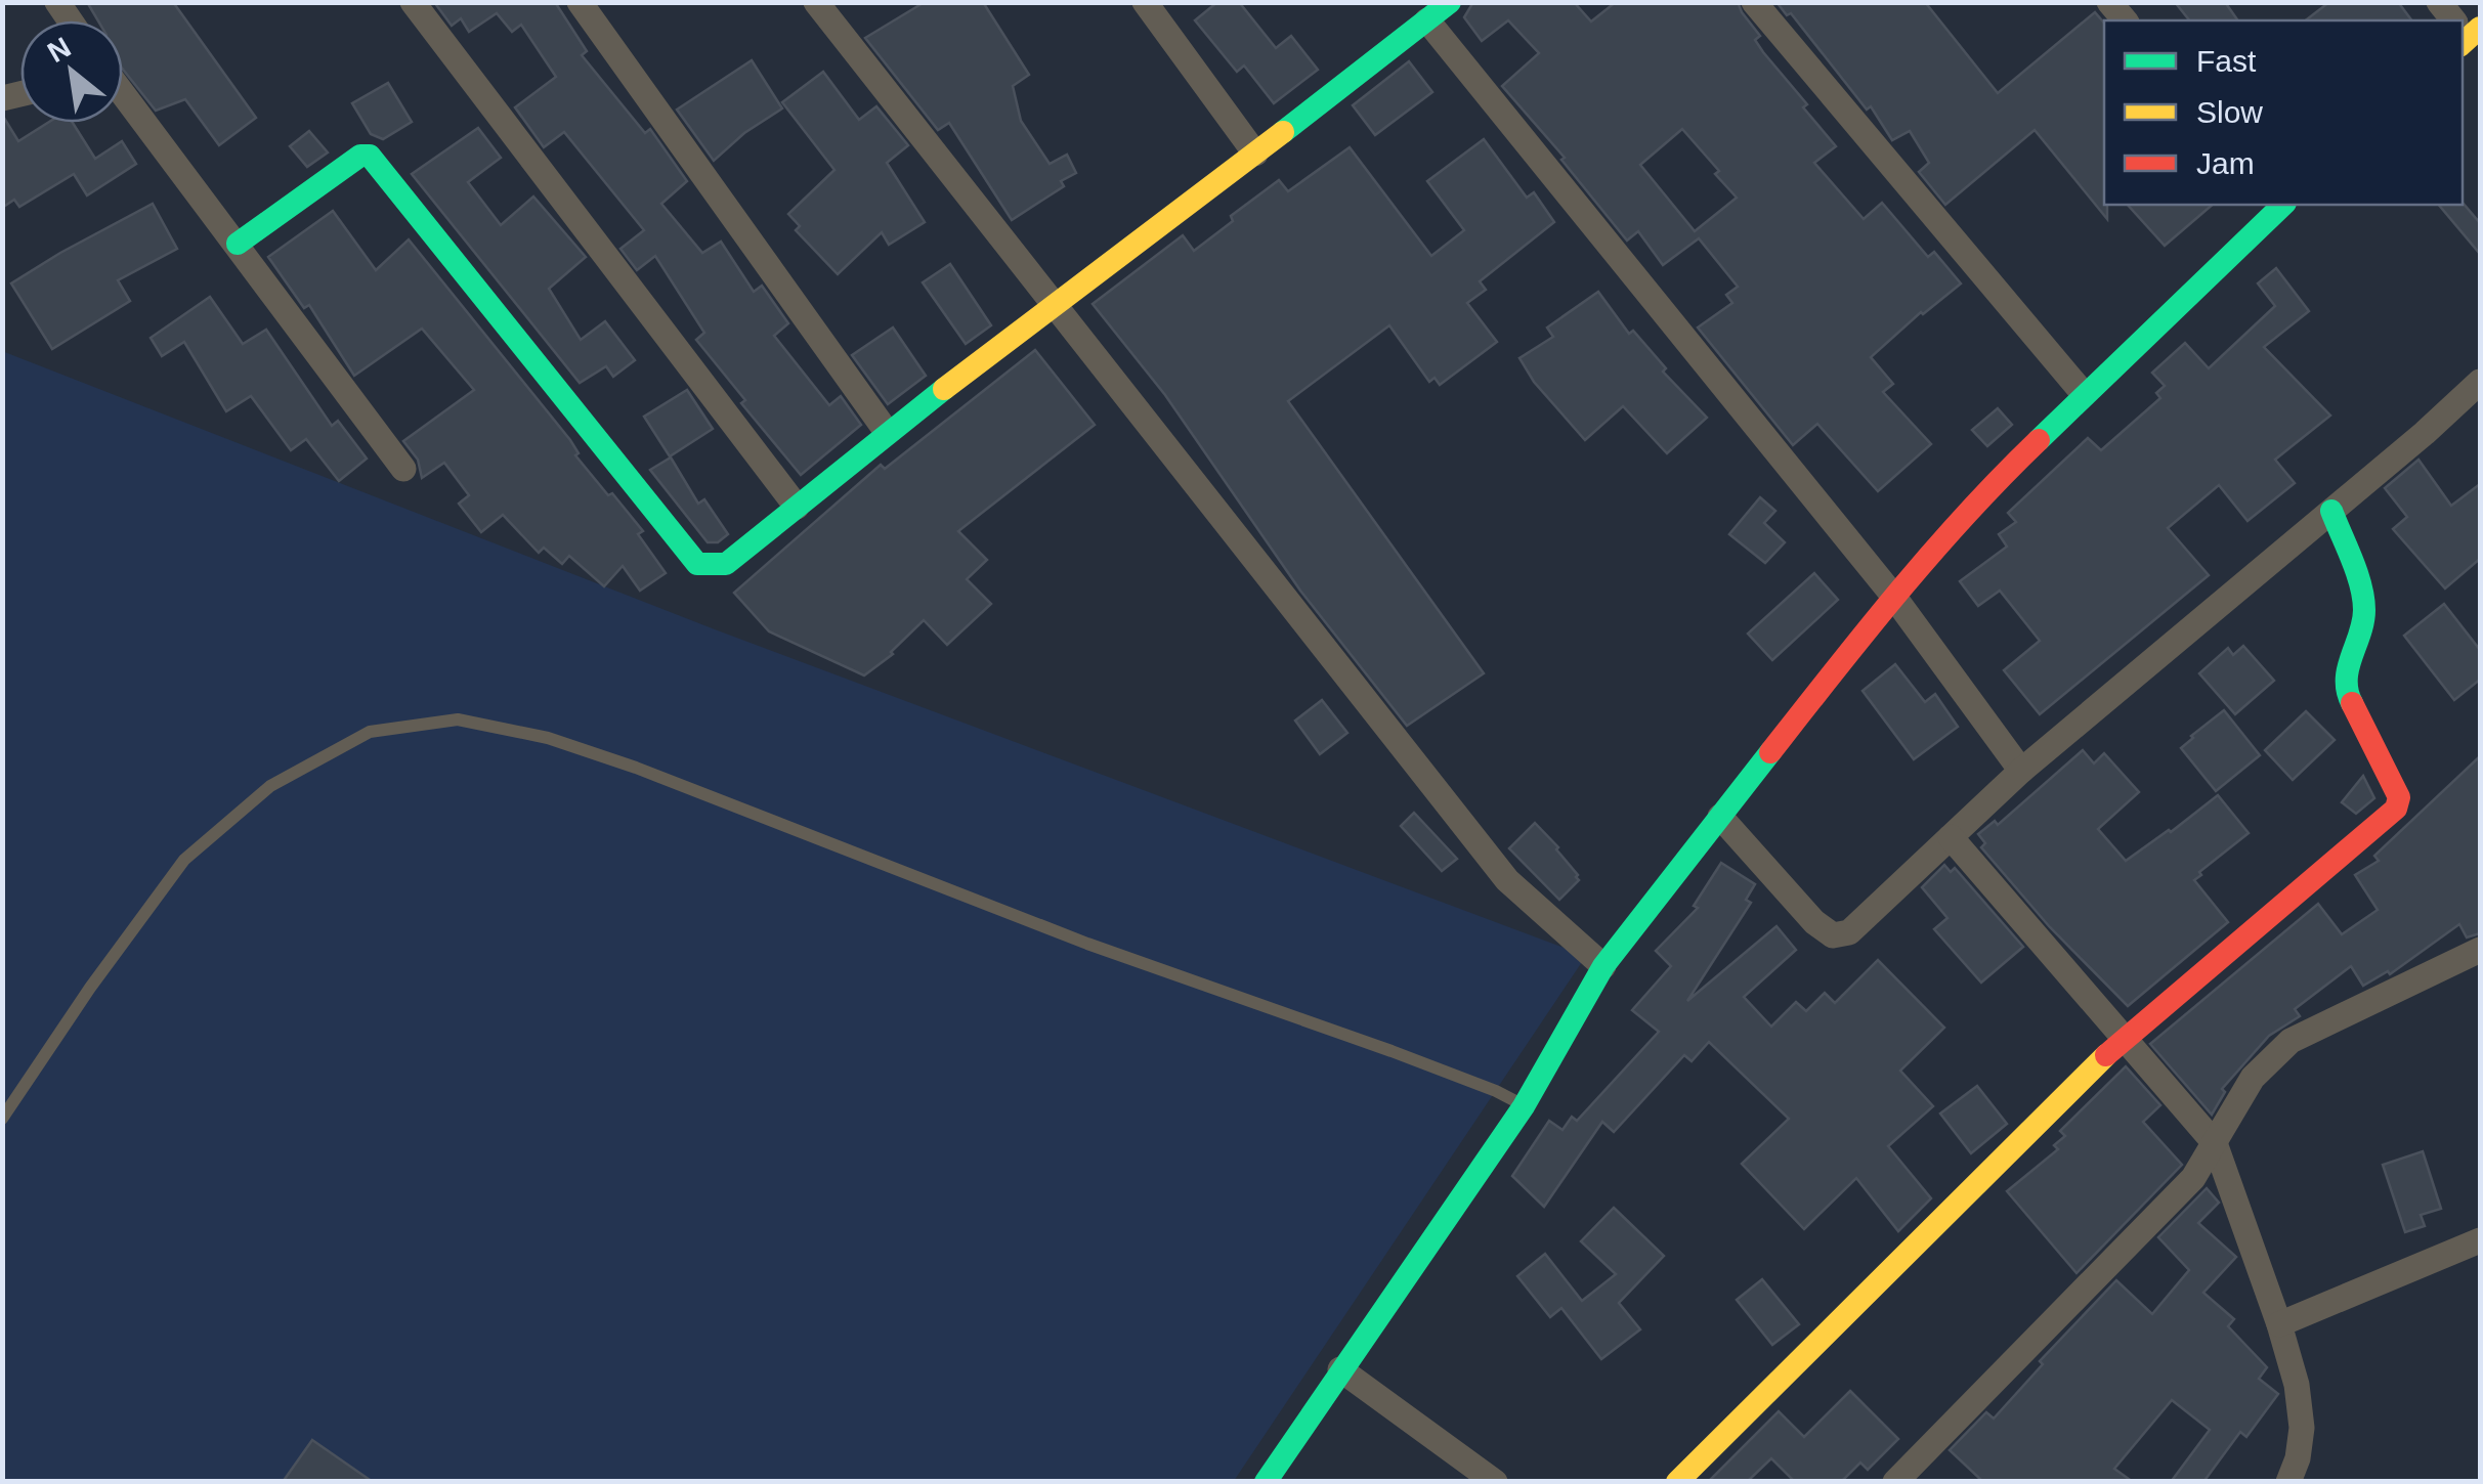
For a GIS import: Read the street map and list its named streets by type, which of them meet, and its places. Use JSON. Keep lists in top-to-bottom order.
{
  "legend": ["Fast", "Slow", "Jam"],
  "north": "top left"
}
